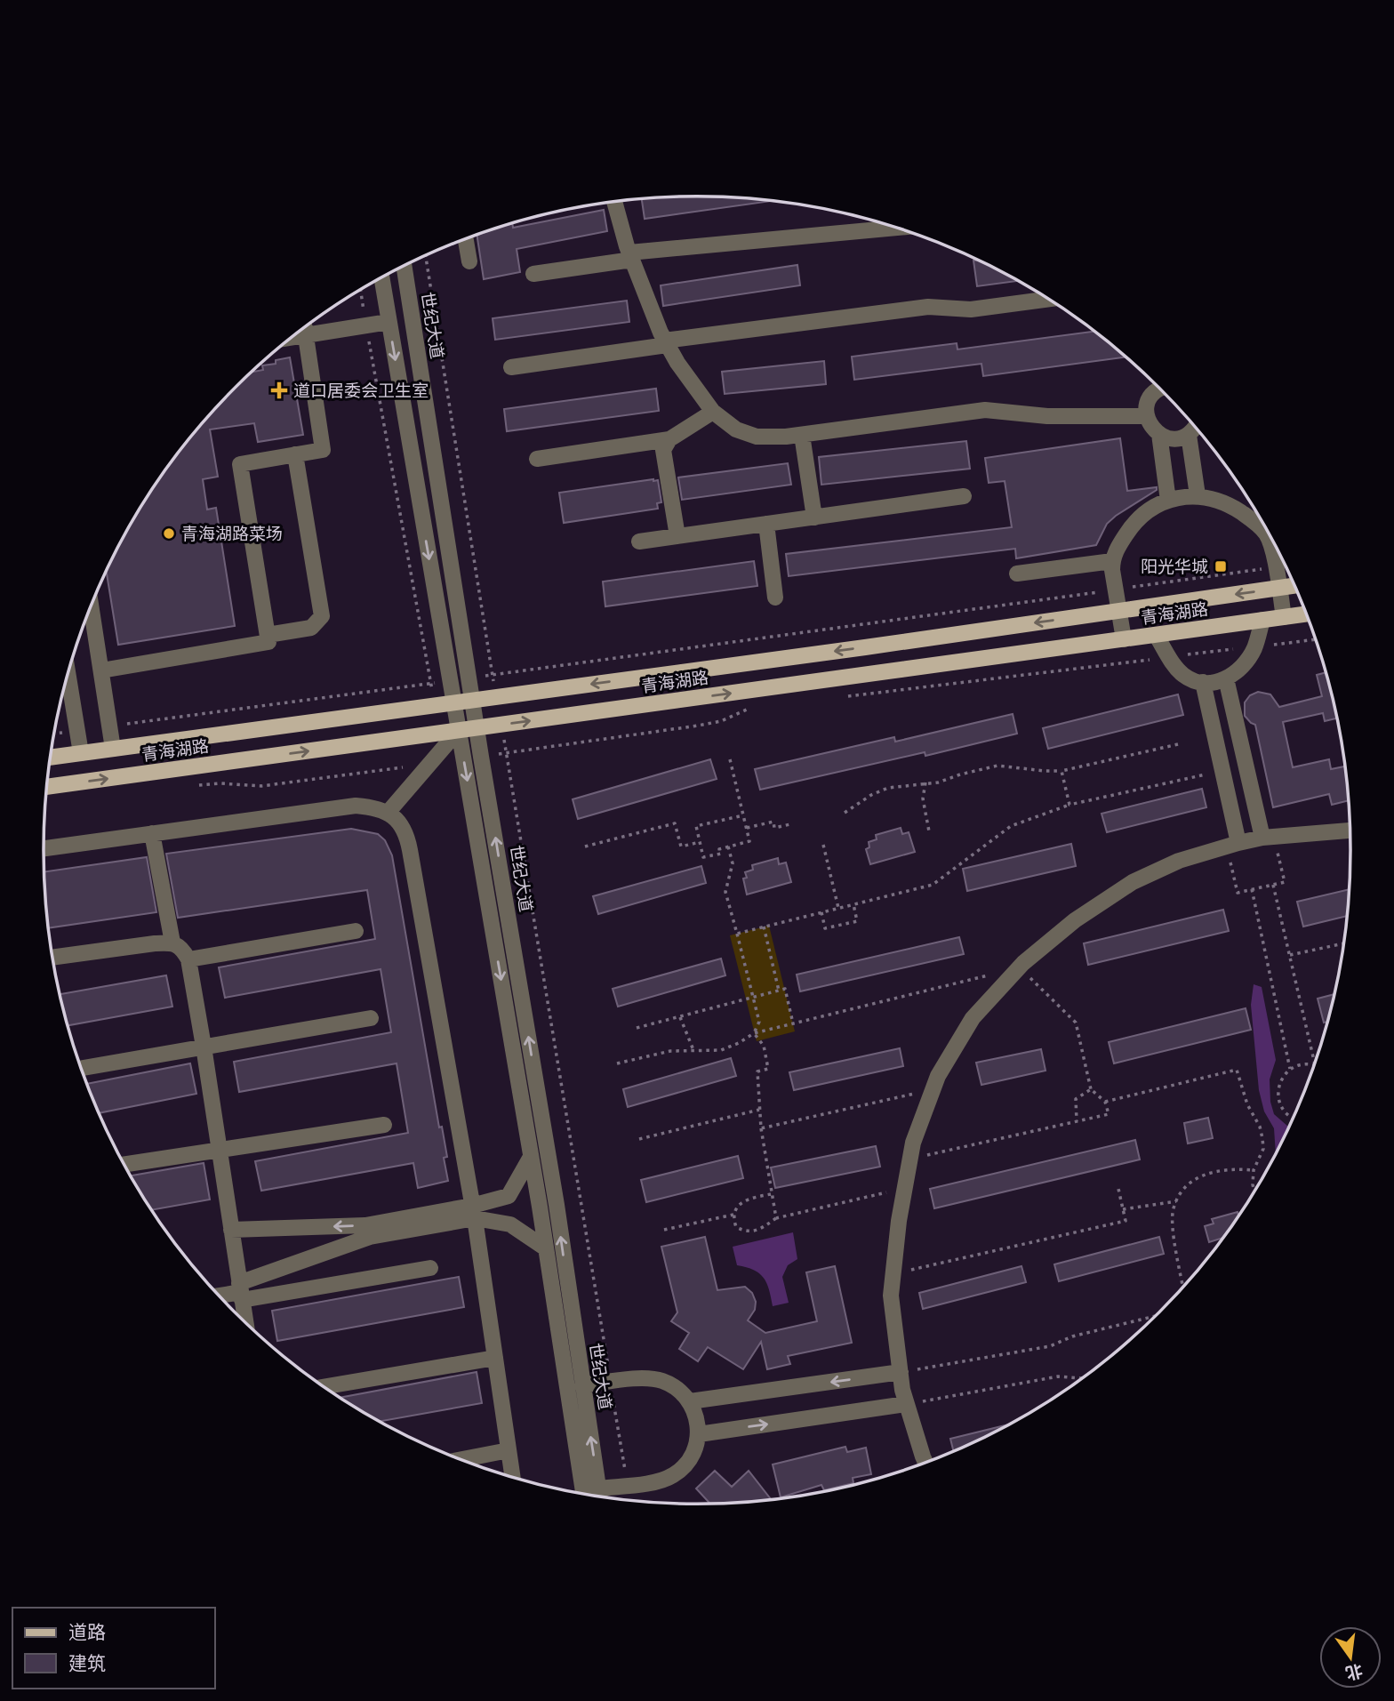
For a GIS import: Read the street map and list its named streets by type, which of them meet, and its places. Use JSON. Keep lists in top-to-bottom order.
{
  "streets": {
    "main road": ["青海湖路"],
    "street": ["世纪大道"]
  },
  "crossings": [
    ["世纪大道", "青海湖路"]
  ],
  "places": {
    "health": ["道口居委会卫生室"],
    "other": ["青海湖路菜场"],
    "transit": ["阳光华城"]
  },
  "legend": ["道路", "建筑"],
  "north": "bottom"
}
